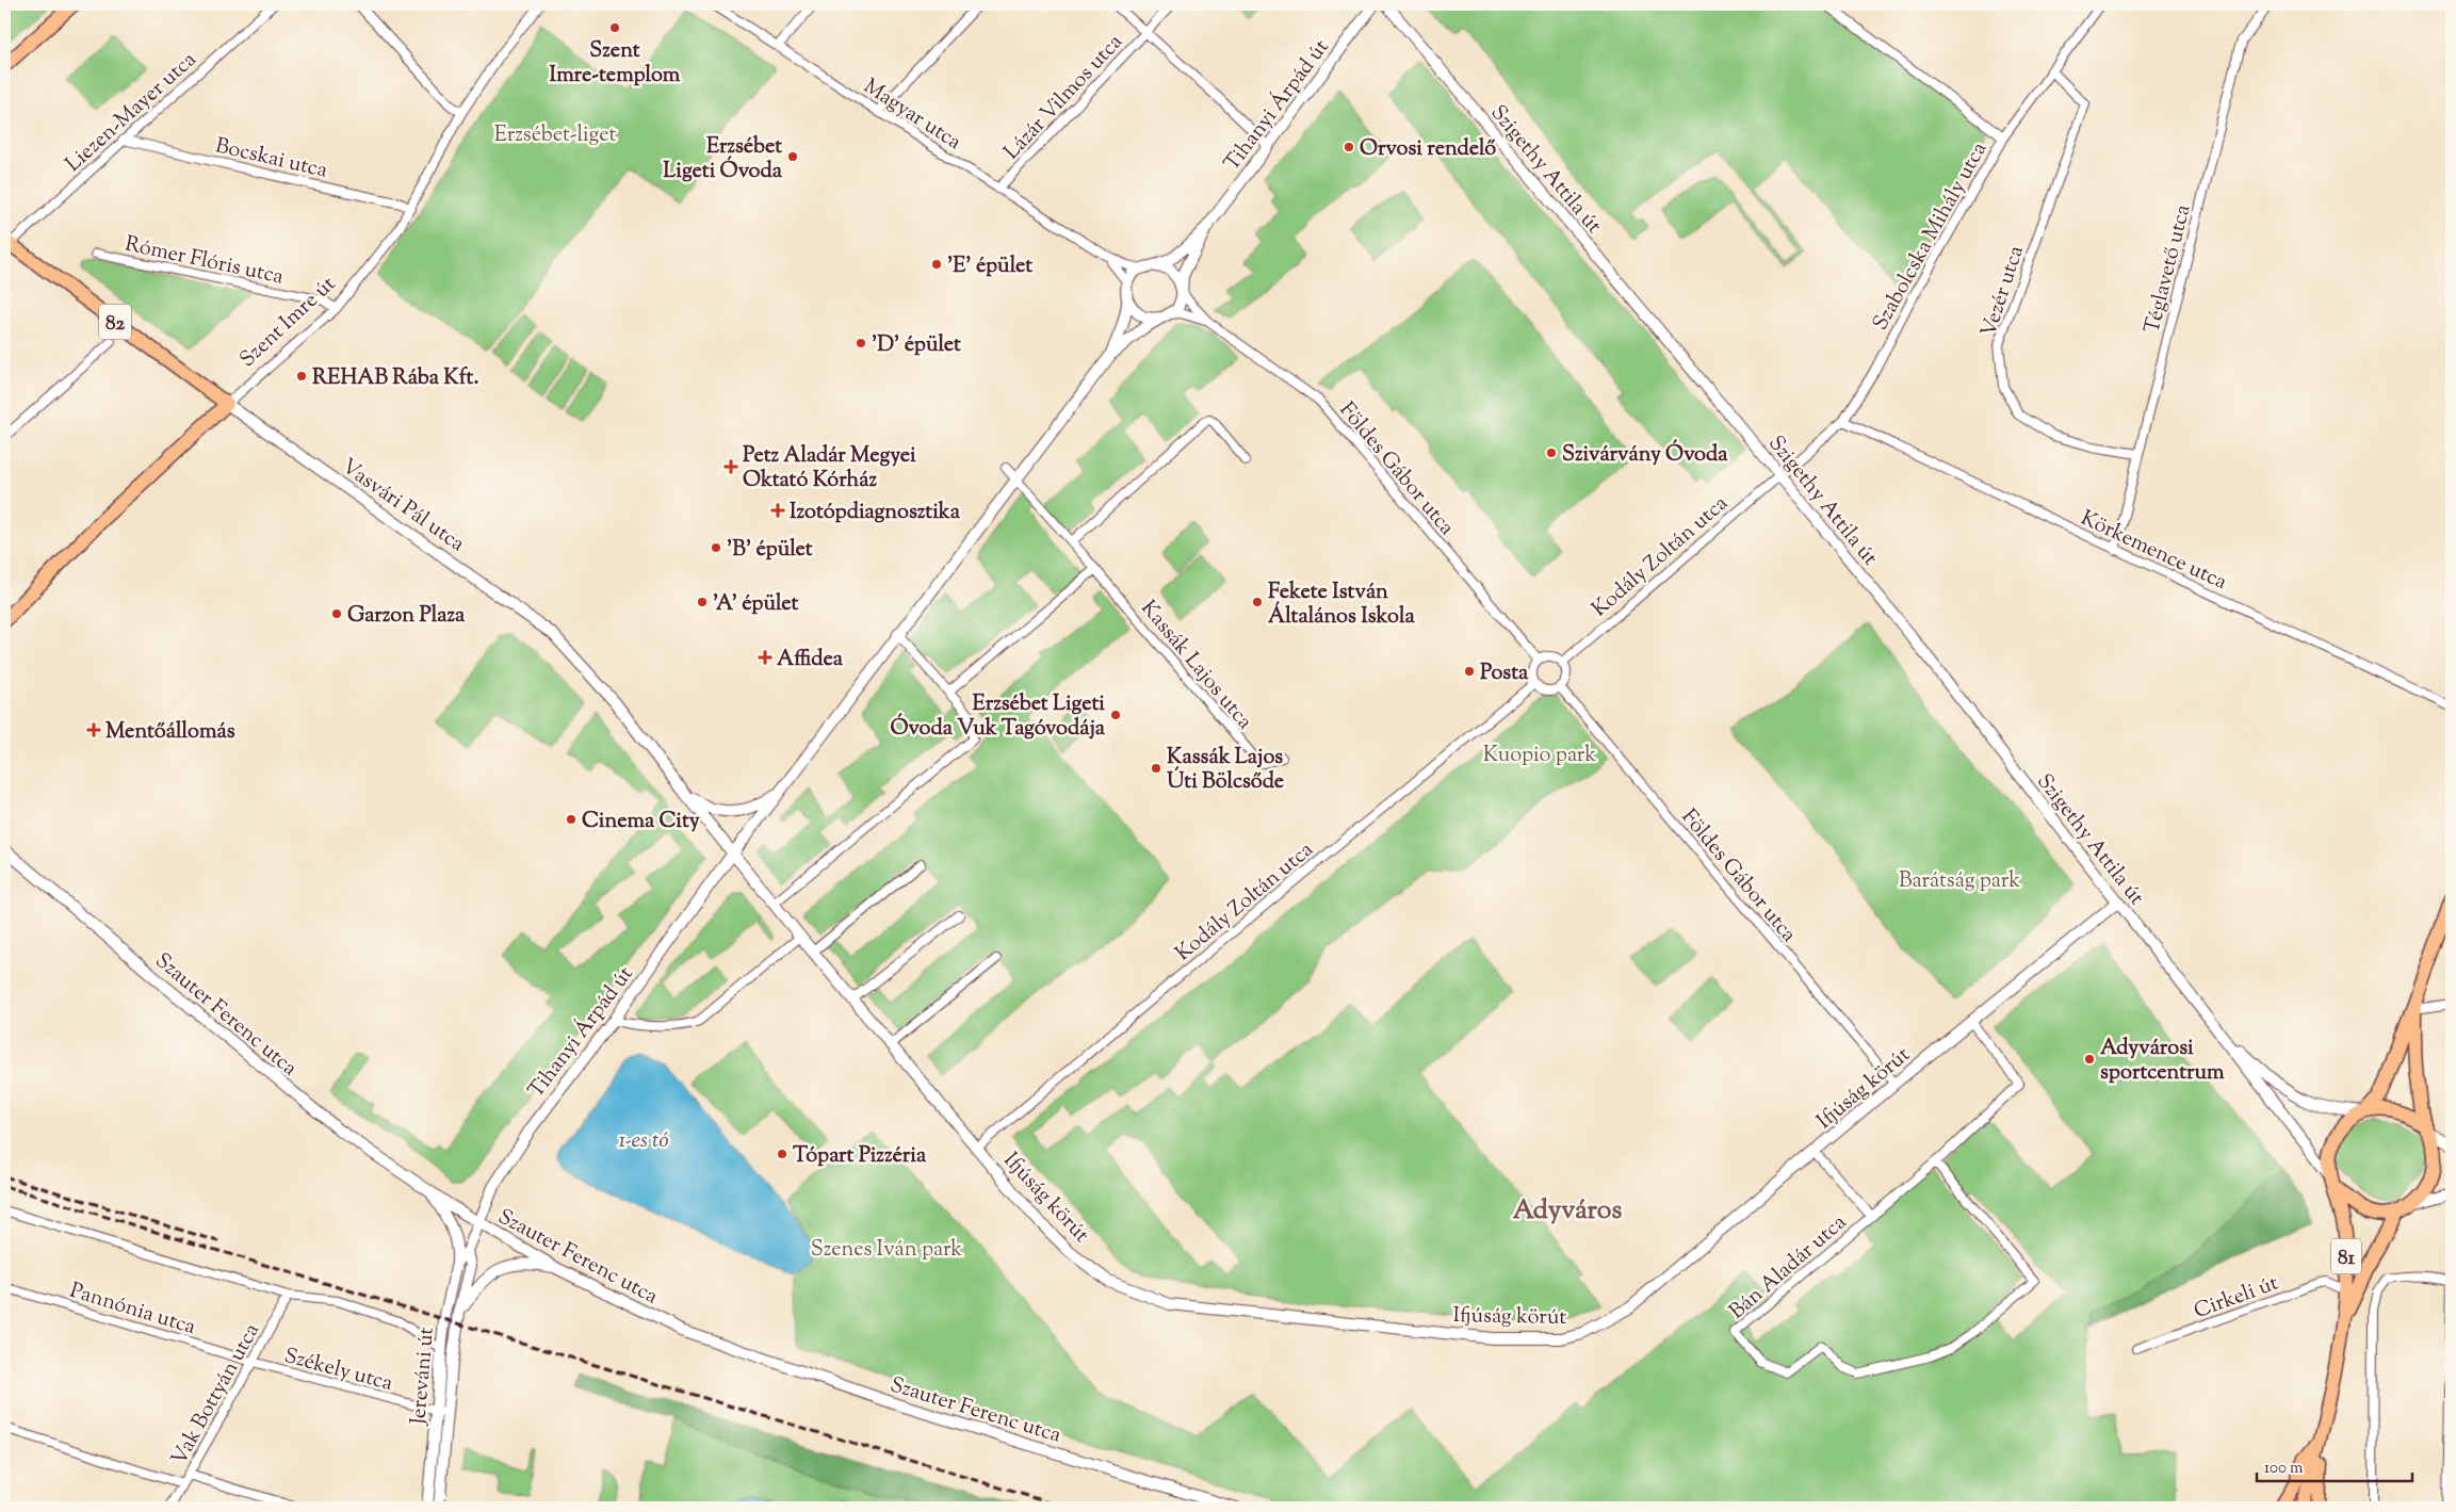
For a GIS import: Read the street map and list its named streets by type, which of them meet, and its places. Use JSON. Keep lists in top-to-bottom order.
{
  "streets": {
    "main road": [
      "Szent Imre út",
      "82",
      "Vasvári Pál utca",
      "81"
    ],
    "street": [
      "Lázár Vilmos utca",
      "Tihanyi Árpád út",
      "Liezen-Mayer utca",
      "Magyar utca",
      "Bocskai utca",
      "Szigethy Attila út",
      "Szabolcska Mihály utca",
      "Rómer Flóris utca",
      "Téglavető utca",
      "Vezér utca",
      "Földes Gábor utca",
      "Körkemence utca",
      "Kodály Zoltán utca",
      "Kassák Lajos utca",
      "Szauter Ferenc utca",
      "Ifjúság körút",
      "Bán Aladár utca",
      "Cirkeli út",
      "Pannónia utca",
      "Székely utca",
      "Jereváni út",
      "Vak Bottyán utca"
    ]
  },
  "crossings": [
    ["Lázár Vilmos utca", "Magyar utca"],
    ["Tihanyi Árpád út", "Magyar utca"],
    ["Tihanyi Árpád út", "Földes Gábor utca"],
    ["Tihanyi Árpád út", "Vasvári Pál utca"],
    ["Tihanyi Árpád út", "Szauter Ferenc utca"],
    ["Tihanyi Árpád út", "Ifjúság körút"],
    ["Tihanyi Árpád út", "Jereváni út"],
    ["Liezen-Mayer utca", "Bocskai utca"],
    ["Liezen-Mayer utca", "Vasvári Pál utca"],
    ["Magyar utca", "Földes Gábor utca"],
    ["Bocskai utca", "Szent Imre út"],
    ["Szigethy Attila út", "Szabolcska Mihály utca"],
    ["Szigethy Attila út", "Kodály Zoltán utca"],
    ["Szigethy Attila út", "Ifjúság körút"],
    ["Szigethy Attila út", "81"],
    ["Szabolcska Mihály utca", "Vezér utca"],
    ["Szabolcska Mihály utca", "Körkemence utca"],
    ["Szabolcska Mihály utca", "Kodály Zoltán utca"],
    ["Rómer Flóris utca", "Szent Imre út"],
    ["Téglavető utca", "Vezér utca"],
    ["Téglavető utca", "Körkemence utca"],
    ["Szent Imre út", "Vasvári Pál utca"],
    ["Földes Gábor utca", "Kodály Zoltán utca"],
    ["Földes Gábor utca", "Ifjúság körút"],
    ["Vasvári Pál utca", "Ifjúság körút"],
    ["Kodály Zoltán utca", "Ifjúság körút"],
    ["Ifjúság körút", "Bán Aladár utca"],
    ["81", "Cirkeli út"],
    ["Pannónia utca", "Székely utca"],
    ["Pannónia utca", "Vak Bottyán utca"],
    ["Székely utca", "Jereváni út"],
    ["Székely utca", "Vak Bottyán utca"]
  ],
  "districts": ["Adyváros"],
  "water": ["1-es tó"],
  "parks": [
    "Erzsébet-liget",
    "Kuopio park",
    "Barátság park",
    "Szenes Iván park"
  ],
  "places": {
    "other": [
      "Szent Imre-templom",
      "Orvosi rendelő",
      "Erzsébet Ligeti Óvoda",
      "'E' épület",
      "'D' épület",
      "REHAB Rába Kft.",
      "Szivárvány Óvoda",
      "'B' épület",
      "'A' épület",
      "Fekete István Általános Iskola",
      "Garzon Plaza",
      "Posta",
      "Erzsébet Ligeti Óvoda Vuk Tagóvodája",
      "Kassák Lajos Úti Bölcsőde",
      "Cinema City",
      "Adyvárosi sportcentrum",
      "Tópart Pizzéria"
    ],
    "health": [
      "Petz Aladár Megyei Oktató Kórház",
      "Izotópdiagnosztika",
      "Affidea",
      "Mentőállomás"
    ]
  },
  "scale_bar": "100 m"
}
